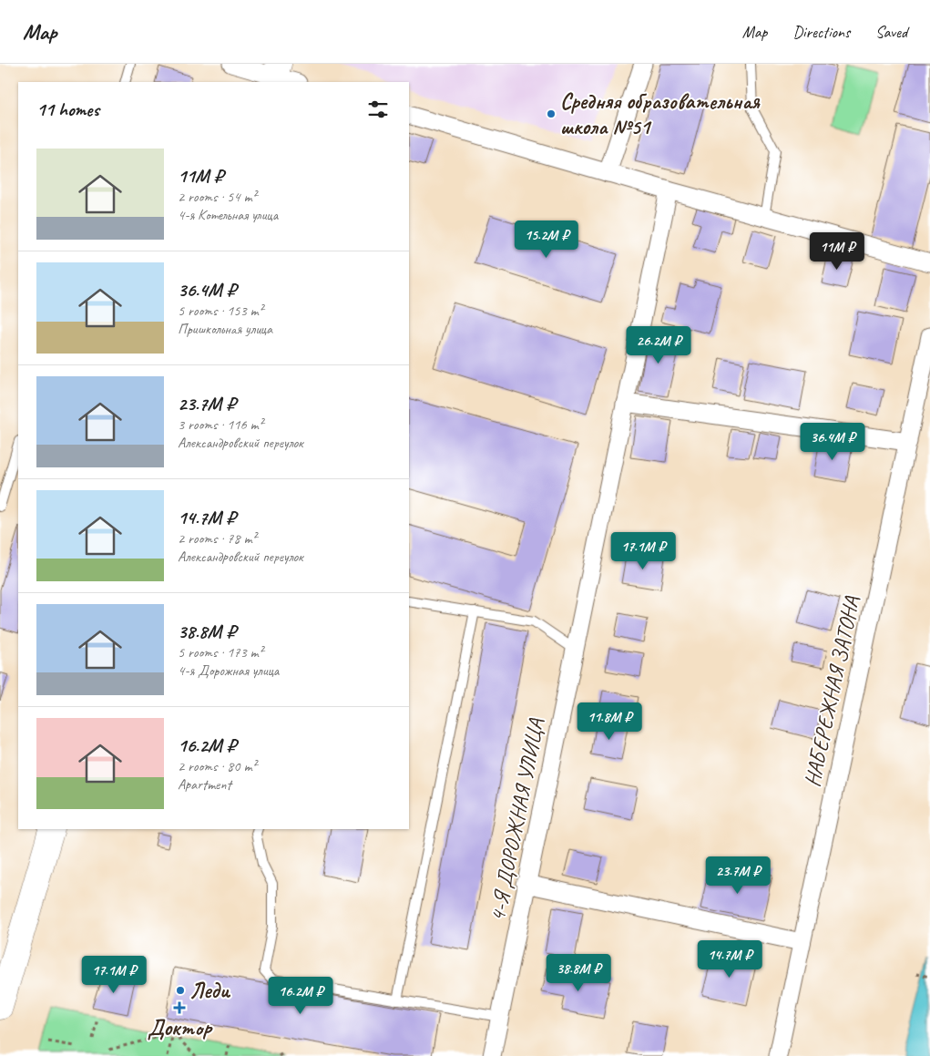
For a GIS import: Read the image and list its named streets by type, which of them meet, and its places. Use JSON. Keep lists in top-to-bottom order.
{
  "streets": {
    "street": ["НАБЕРЕЖНАЯ ЗАТОНА", "4-Я ДОРОЖНАЯ УЛИЦА"]
  },
  "places": {
    "other": ["Средняя образовательная школа №51", "Леди"],
    "health": ["Доктор"]
  },
  "page": {
    "header": "Map",
    "nav": ["Map", "Directions", "Saved"],
    "heading": "11 homes",
    "list": [
      {
        "name": "11M ₽",
        "note": "2 rooms · 54 m² · 4-я Котельная улица"
      },
      {
        "name": "36.4M ₽",
        "note": "5 rooms · 153 m² · Пришкольная улица"
      },
      {
        "name": "23.7M ₽",
        "note": "3 rooms · 116 m² · Александровский переулок"
      },
      {
        "name": "14.7M ₽",
        "note": "2 rooms · 78 m² · Александровский переулок"
      },
      {
        "name": "38.8M ₽",
        "note": "5 rooms · 173 m² · 4-я Дорожная улица"
      },
      {
        "name": "16.2M ₽",
        "note": "2 rooms · 80 m² · Apartment"
      }
    ],
    "price": [
      "15.2M ₽",
      "11M ₽",
      "26.2M ₽",
      "36.4M ₽",
      "17.1M ₽",
      "11.8M ₽",
      "23.7M ₽",
      "14.7M ₽",
      "38.8M ₽",
      "17.1M ₽",
      "16.2M ₽"
    ]
  }
}
